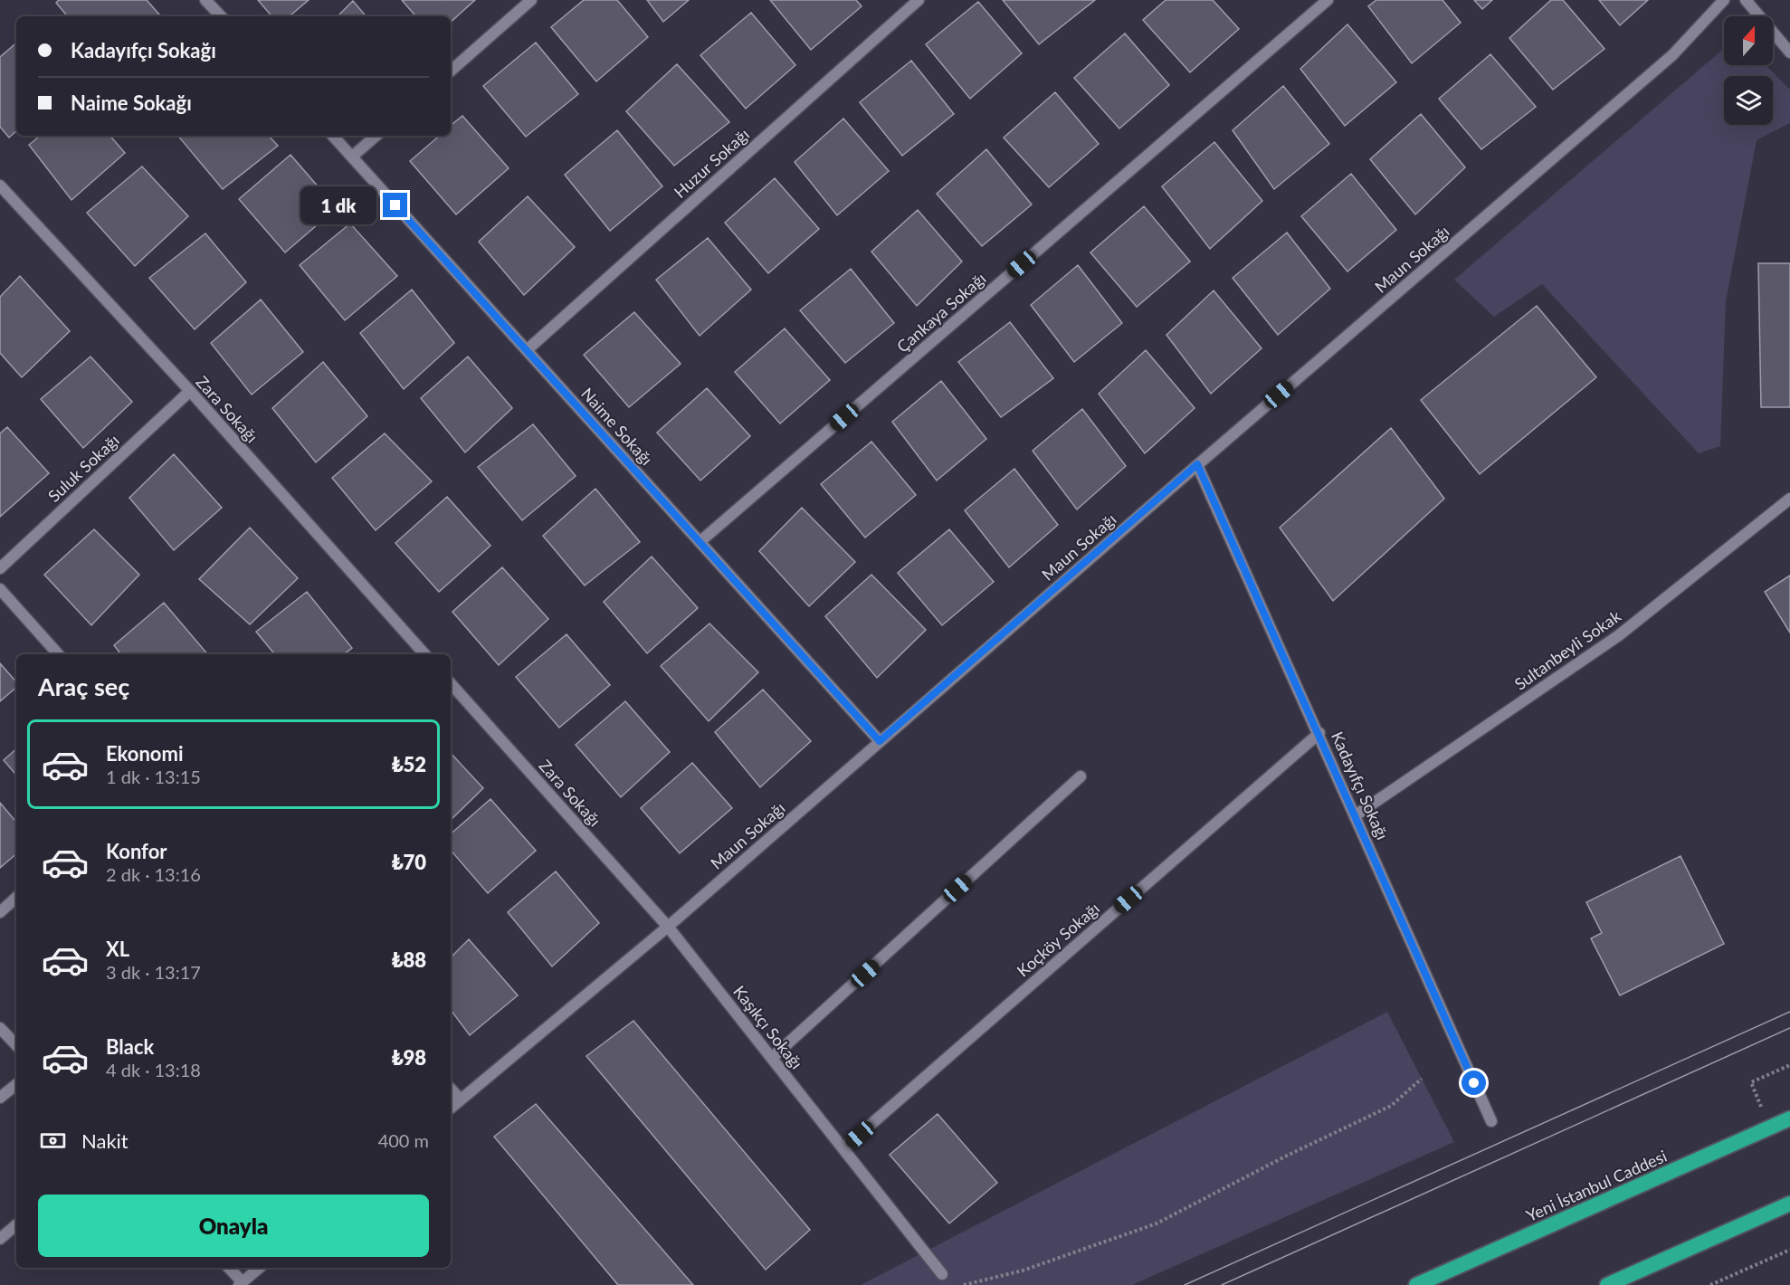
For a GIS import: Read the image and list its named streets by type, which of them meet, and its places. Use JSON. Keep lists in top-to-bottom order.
{
  "streets": {
    "highway": ["Yeni İstanbul Caddesi"],
    "street": [
      "Huzur Sokağı",
      "Maun Sokağı",
      "Çankaya Sokağı",
      "Zara Sokağı",
      "Naime Sokağı",
      "Suluk Sokağı",
      "Sultanbeyli Sokak",
      "Kadayıfçı Sokağı",
      "Koçköy Sokağı",
      "Kaşıkçı Sokağı"
    ]
  },
  "crossings": [
    ["Huzur Sokağı", "Naime Sokağı"],
    ["Maun Sokağı", "Zara Sokağı"],
    ["Maun Sokağı", "Naime Sokağı"],
    ["Maun Sokağı", "Kadayıfçı Sokağı"],
    ["Maun Sokağı", "Kaşıkçı Sokağı"],
    ["Çankaya Sokağı", "Naime Sokağı"],
    ["Zara Sokağı", "Suluk Sokağı"],
    ["Zara Sokağı", "Kaşıkçı Sokağı"],
    ["Sultanbeyli Sokak", "Kadayıfçı Sokağı"],
    ["Kadayıfçı Sokağı", "Koçköy Sokağı"],
    ["Koçköy Sokağı", "Kaşıkçı Sokağı"]
  ],
  "north": "top",
  "page": {
    "banner": ["Kadayıfçı Sokağı", "Naime Sokağı"],
    "bubble": "1 dk",
    "heading": "Araç seç",
    "list": [
      {
        "name": "Ekonomi",
        "note": "1 dk · 13:15",
        "value": "₺52"
      },
      {
        "name": "Konfor",
        "note": "2 dk · 13:16",
        "value": "₺70"
      },
      {
        "name": "XL",
        "note": "3 dk · 13:17",
        "value": "₺88"
      },
      {
        "name": "Black",
        "note": "4 dk · 13:18",
        "value": "₺98"
      }
    ],
    "pay": ["Nakit", "400 m"],
    "buttons": "Onayla"
  }
}
